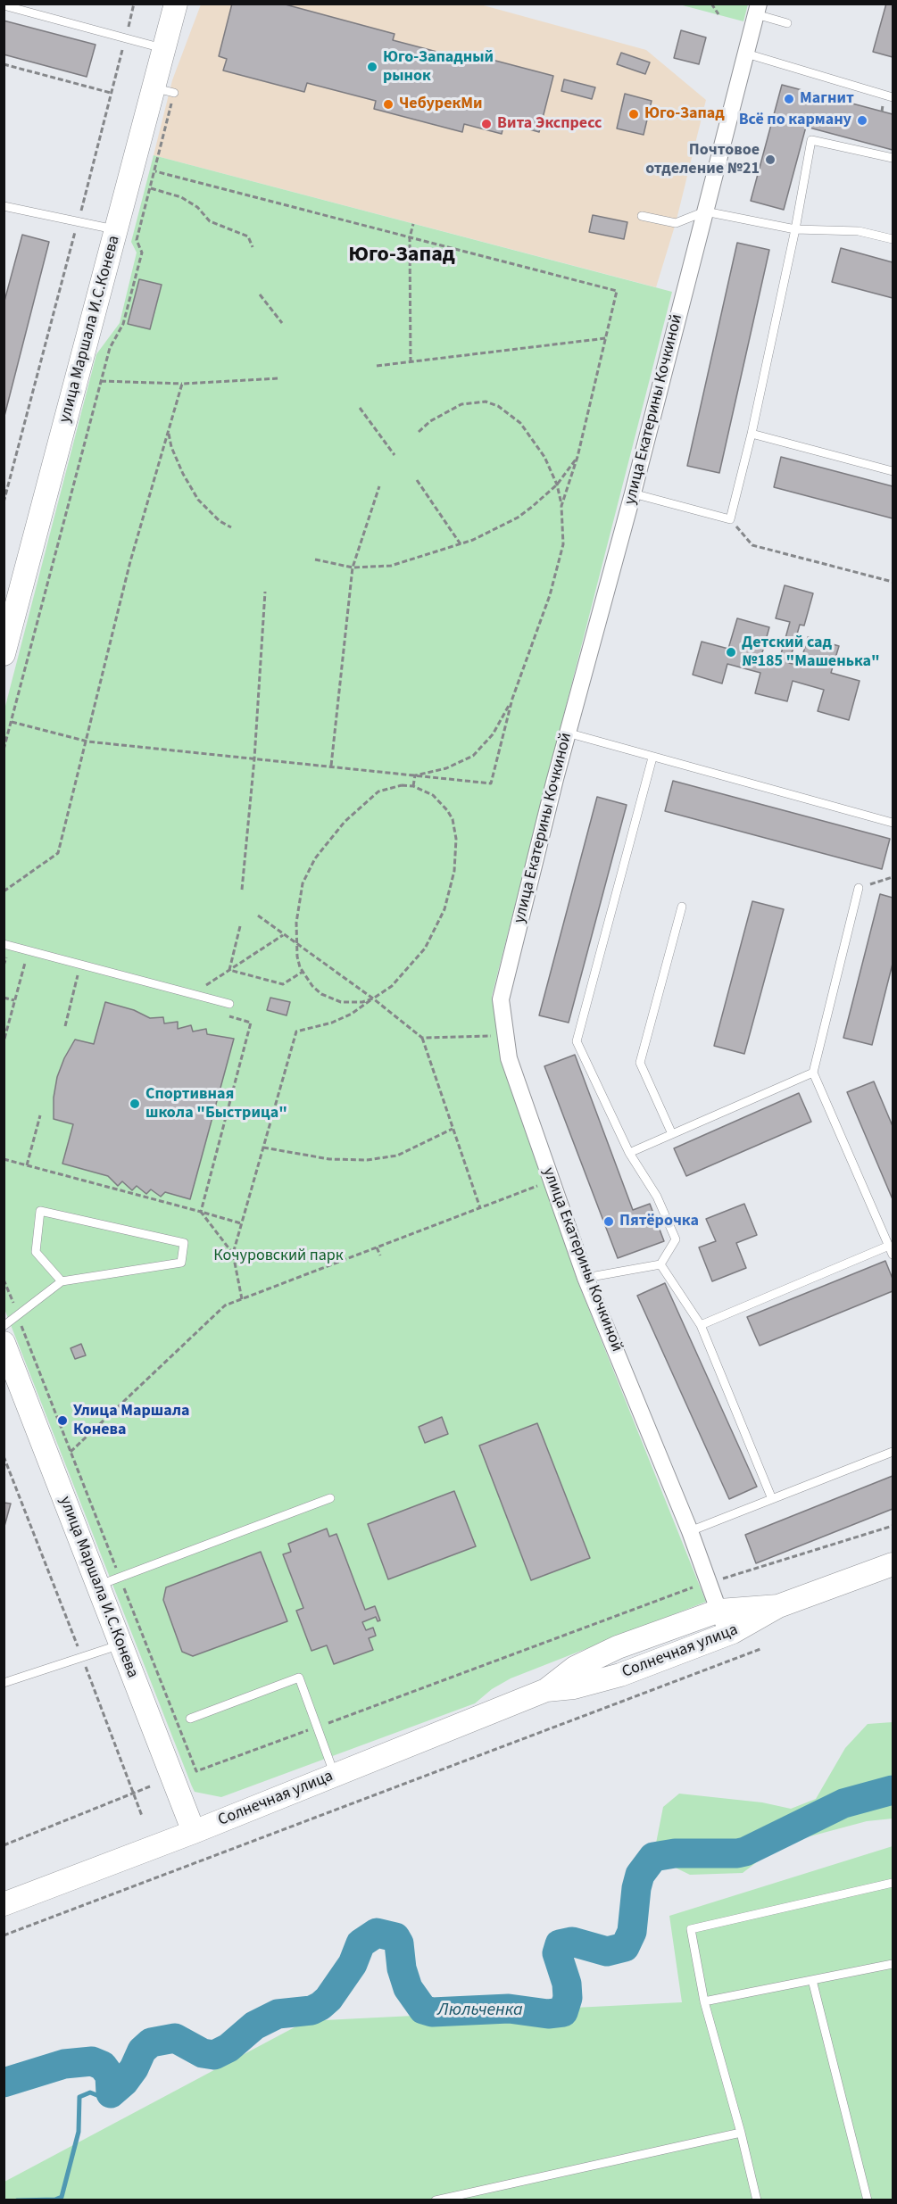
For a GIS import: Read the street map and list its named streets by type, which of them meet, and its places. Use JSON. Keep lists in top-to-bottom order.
{
  "streets": {
    "main road": ["улица Маршала И.С.Конева", "Солнечная улица"],
    "street": ["улица Екатерины Кочкиной"]
  },
  "crossings": [
    ["улица Маршала И.С.Конева", "Солнечная улица"],
    ["улица Екатерины Кочкиной", "Солнечная улица"]
  ],
  "districts": ["Юго-Запад"],
  "water": ["Люльченка"],
  "parks": ["Кочуровский парк"],
  "places": [
    "Юго-Западный рынок",
    "Магнит",
    "ЧебурекМи",
    "Юго-Запад",
    "Всё по карману",
    "Вита Экспресс",
    "Почтовое отделение №21",
    "Детский сад №185 \"Машенька\"",
    "Спортивная школа \"Быстрица\"",
    "Пятёрочка",
    "Улица Маршала Конева"
  ]
}
